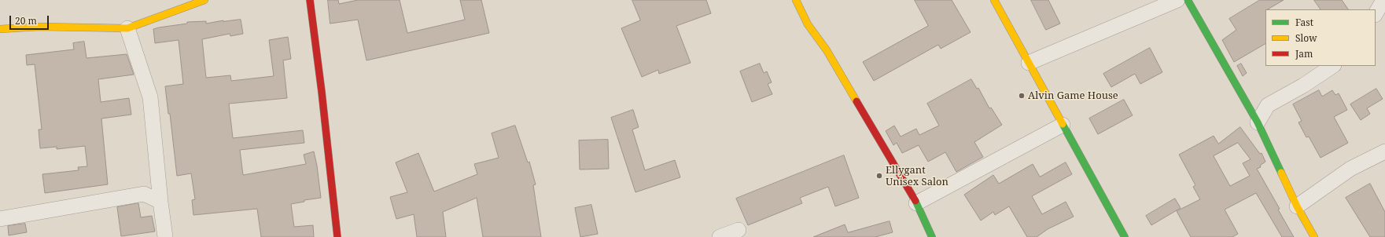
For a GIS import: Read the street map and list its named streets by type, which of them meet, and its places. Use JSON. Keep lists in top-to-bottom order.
{
  "places": ["Alvin Game House", "Ellygant Unisex Salon"],
  "legend": ["Fast", "Slow", "Jam"],
  "scale_bar": "20 m"
}
